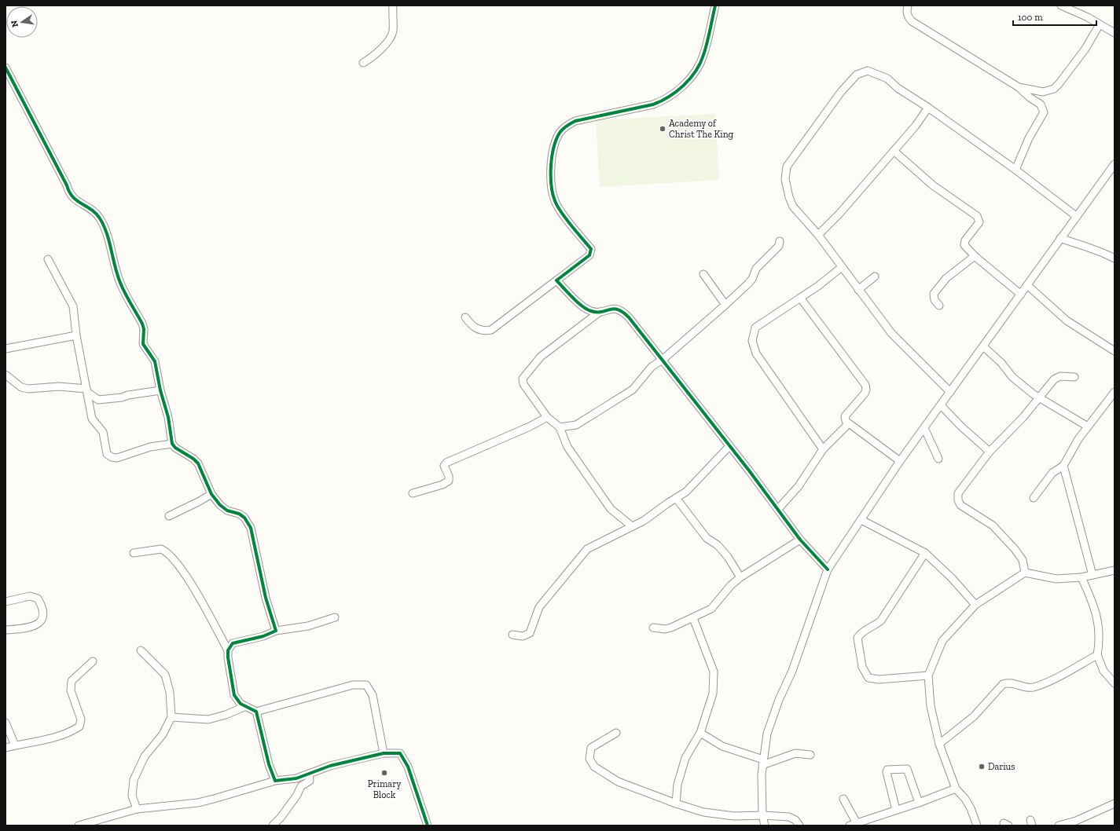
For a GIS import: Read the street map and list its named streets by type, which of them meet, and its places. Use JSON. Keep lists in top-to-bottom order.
{
  "places": ["Academy of Christ The King", "Darius", "Primary Block"],
  "scale_bar": "100 m",
  "north": "left"
}
